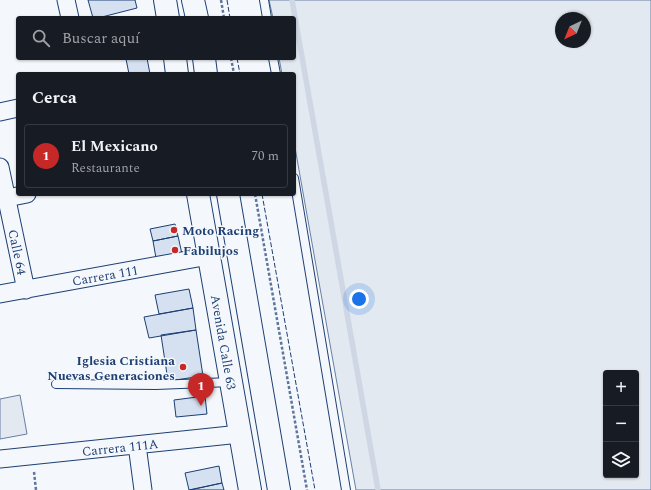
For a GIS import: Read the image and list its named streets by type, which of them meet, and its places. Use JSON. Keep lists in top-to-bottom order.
{
  "streets": {
    "main road": ["Avenida Calle 63"],
    "street": ["Calle 64", "Carrera 111", "Carrera 111A"]
  },
  "crossings": [
    ["Calle 64", "Carrera 111"],
    ["Carrera 111", "Avenida Calle 63"],
    ["Avenida Calle 63", "Carrera 111A"]
  ],
  "places": ["Moto Racing", "Fabilujos", "Iglesia Cristiana Nuevas Generaciones"],
  "north": "bottom left",
  "page": {
    "search": "Buscar aquí",
    "heading": "Cerca",
    "list": [
      {
        "mark": "1",
        "name": "El Mexicano",
        "note": "Restaurante",
        "value": "70 m"
      }
    ],
    "map_buttons": ["+", "−"],
    "pins": "1"
  }
}
